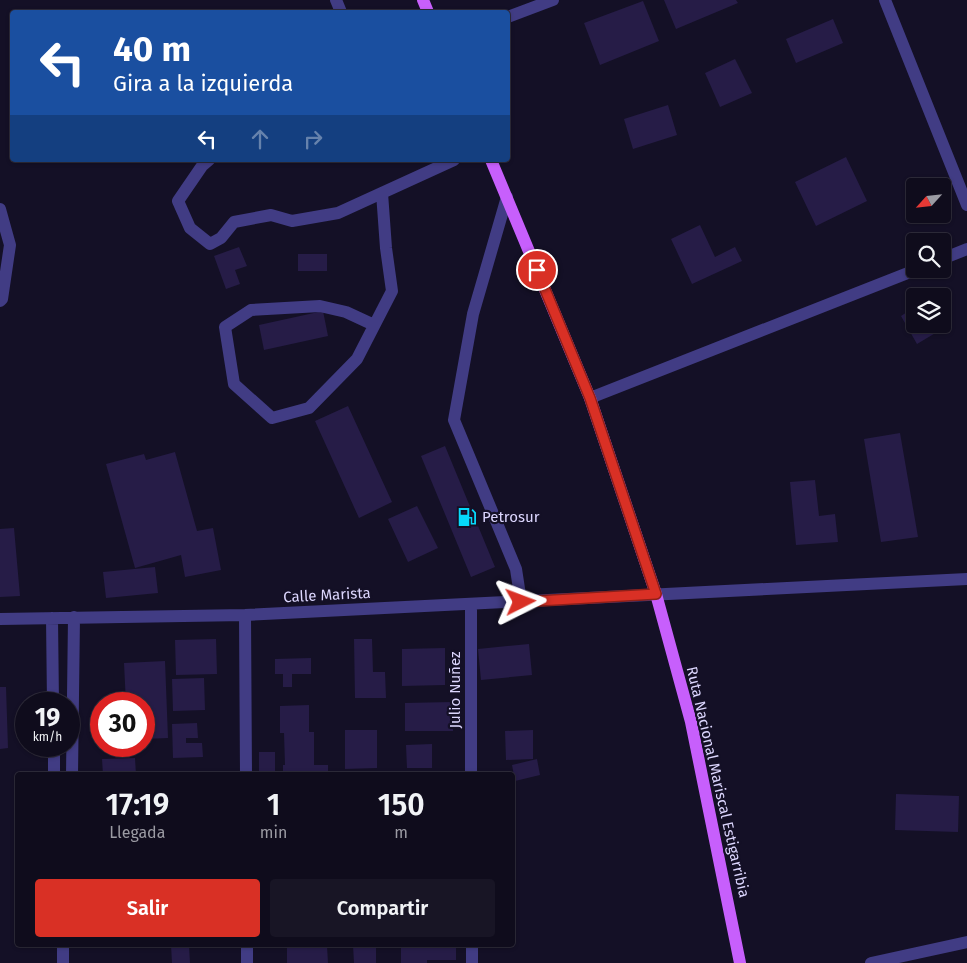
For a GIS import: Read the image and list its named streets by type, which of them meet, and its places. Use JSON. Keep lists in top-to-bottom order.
{
  "streets": {
    "main road": ["Ruta Nacional Mariscal Estigarribia"],
    "street": ["Calle Marista", "Julio Nuñez"]
  },
  "crossings": [
    ["Calle Marista", "Julio Nuñez"],
    ["Calle Marista", "Ruta Nacional Mariscal Estigarribia"]
  ],
  "places": {
    "fuel station": ["Petrosur"]
  },
  "north": "bottom left",
  "page": {
    "turn": ["40 m", "Gira a la izquierda"],
    "speed": "19 km/h",
    "limit": "30",
    "eta": [
      "17:19",
      "Llegada",
      "1",
      "min",
      "150",
      "m"
    ],
    "buttons": ["Salir", "Compartir"]
  }
}
